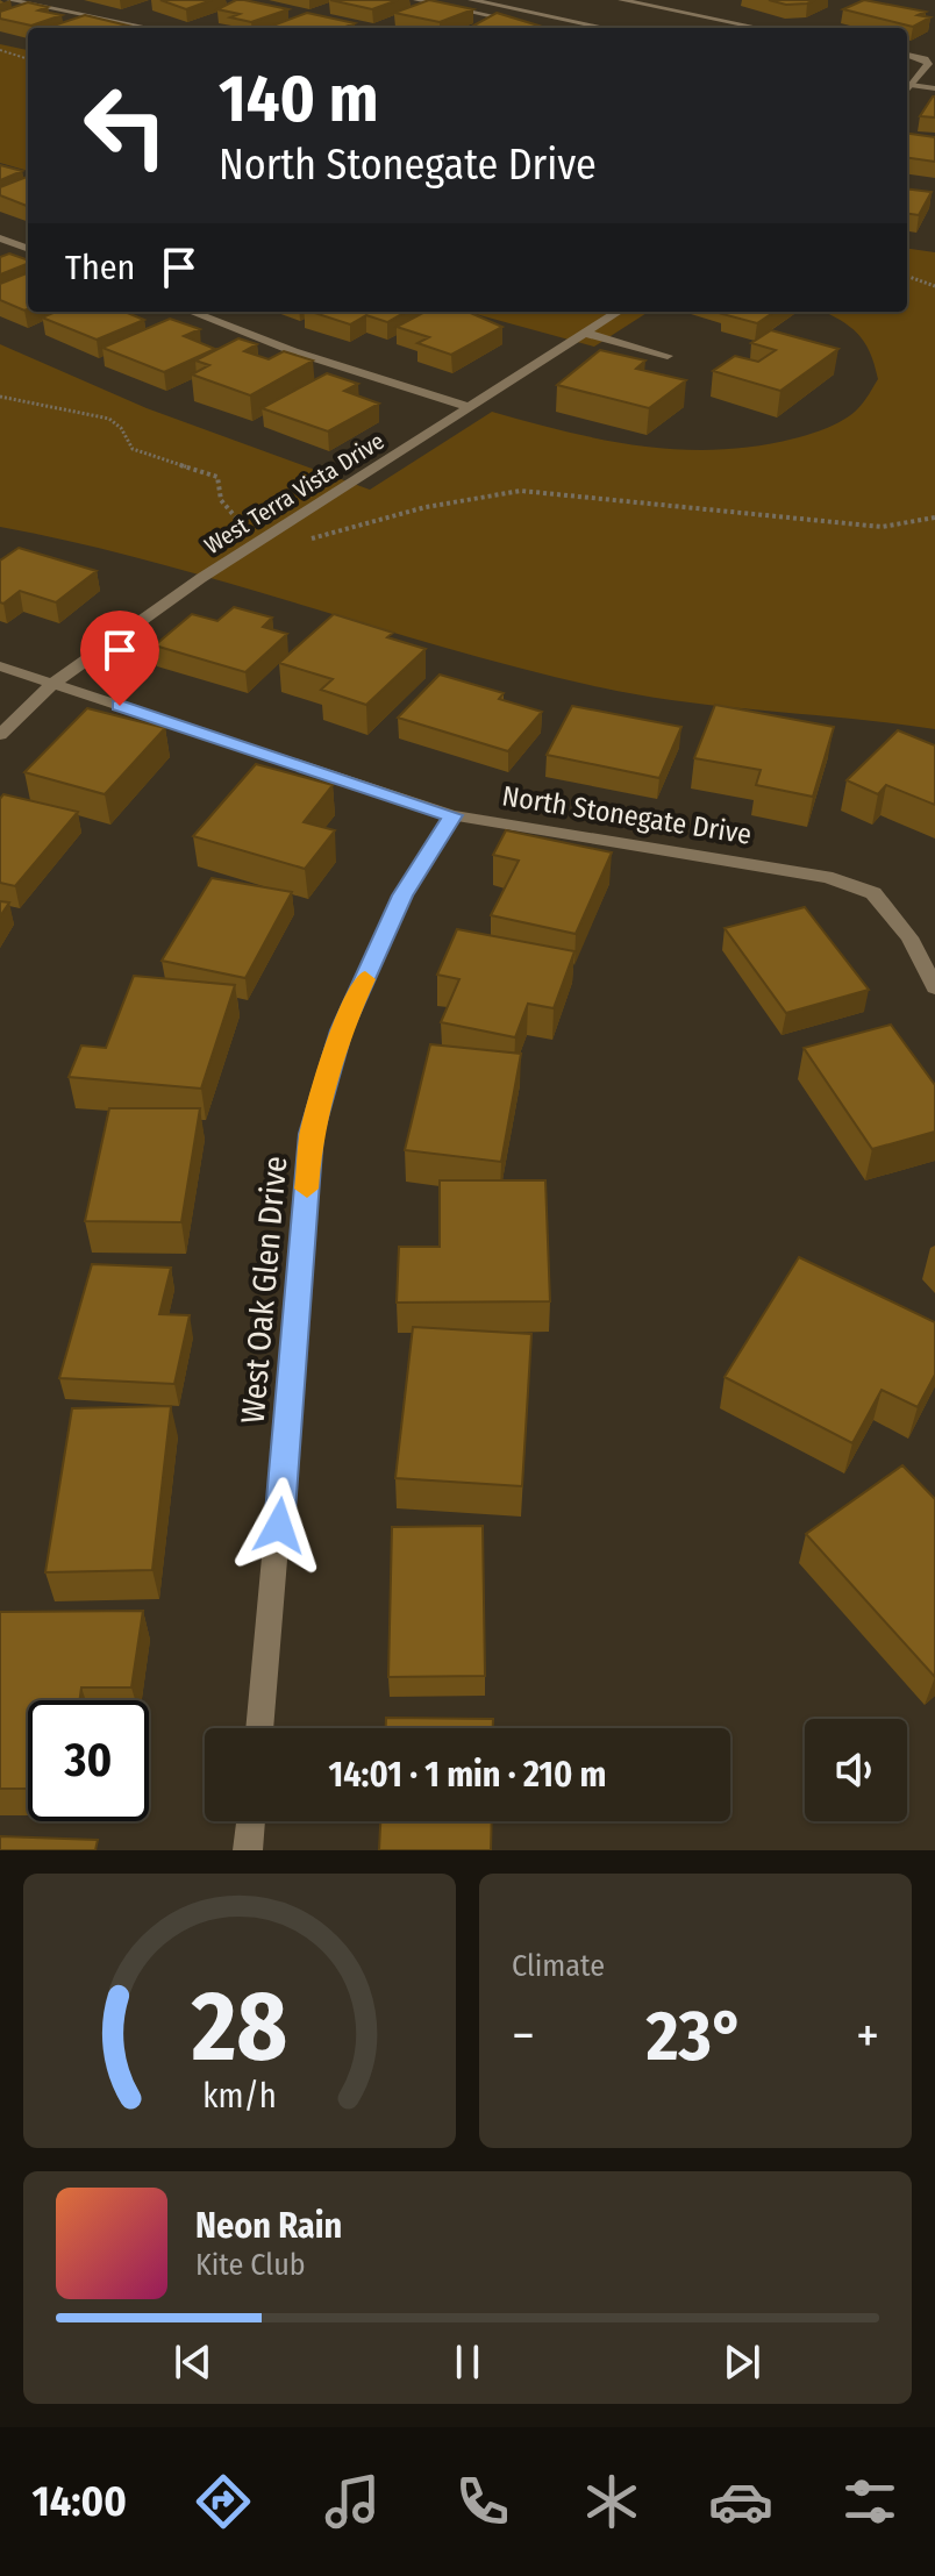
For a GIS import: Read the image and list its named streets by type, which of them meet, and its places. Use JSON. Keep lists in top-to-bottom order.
{
  "streets": {
    "street": ["West Terra Vista Drive", "North Stonegate Drive", "West Oak Glen Drive"]
  },
  "crossings": [
    ["West Terra Vista Drive", "North Stonegate Drive"],
    ["North Stonegate Drive", "West Oak Glen Drive"]
  ],
  "page": {
    "turn": ["140 m", "North Stonegate Drive"],
    "then": "Then",
    "limit": "30",
    "trip": "14:01 · 1 min · 210 m",
    "tile": "Climate",
    "heat": ["−", "23°", "+"],
    "song": ["Neon Rain", "Kite Club"],
    "tabs": "14:00",
    "gauge": ["28", "km/h"]
  }
}
